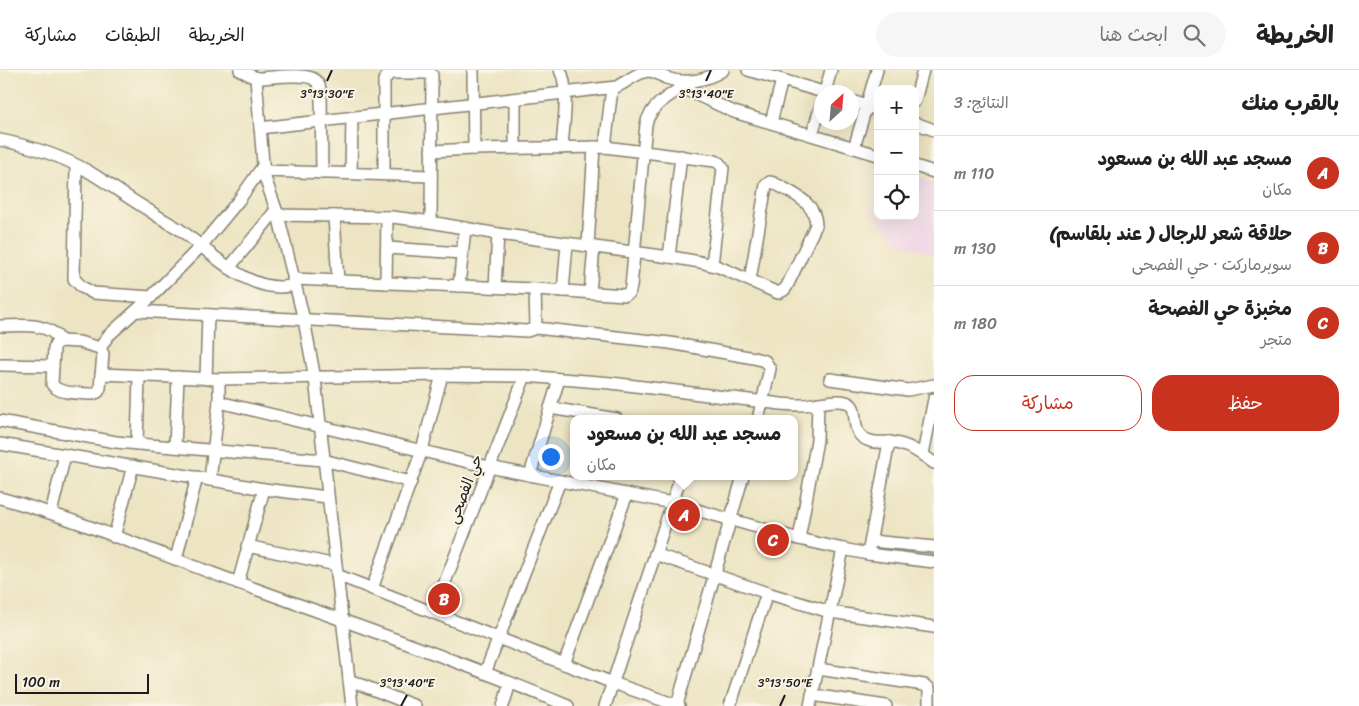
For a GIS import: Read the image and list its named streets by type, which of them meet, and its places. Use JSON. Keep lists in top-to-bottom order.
{
  "streets": {
    "street": ["حي الفصحى"]
  },
  "scale_bar": "100 m",
  "north": "top right",
  "page": {
    "header": "الخريطة",
    "search": "ابحث هنا",
    "nav": ["الخريطة", "الطبقات", "مشاركة"],
    "heading": ["بالقرب منك", "النتائج: 3"],
    "map_buttons": ["+", "−"],
    "list": [
      {
        "mark": "A",
        "name": "مسجد عبد الله بن مسعود",
        "note": "مكان",
        "value": "110 m"
      },
      {
        "mark": "B",
        "name": "حلاقة شعر للرجال ( عند بلقاسم)",
        "note": "سوبرماركت · حي الفصحى",
        "value": "130 m"
      },
      {
        "mark": "C",
        "name": "مخبزة حي الفصحة",
        "note": "متجر",
        "value": "180 m"
      }
    ],
    "buttons": ["حفظ", "مشاركة"],
    "popup": ["مسجد عبد الله بن مسعود", "مكان"],
    "pins": ["A", "C", "B"],
    "scale": "100 m"
  },
  "coordinates": ["3°13'30\"E", "3°13'40\"E", "3°13'50\"E"]
}
